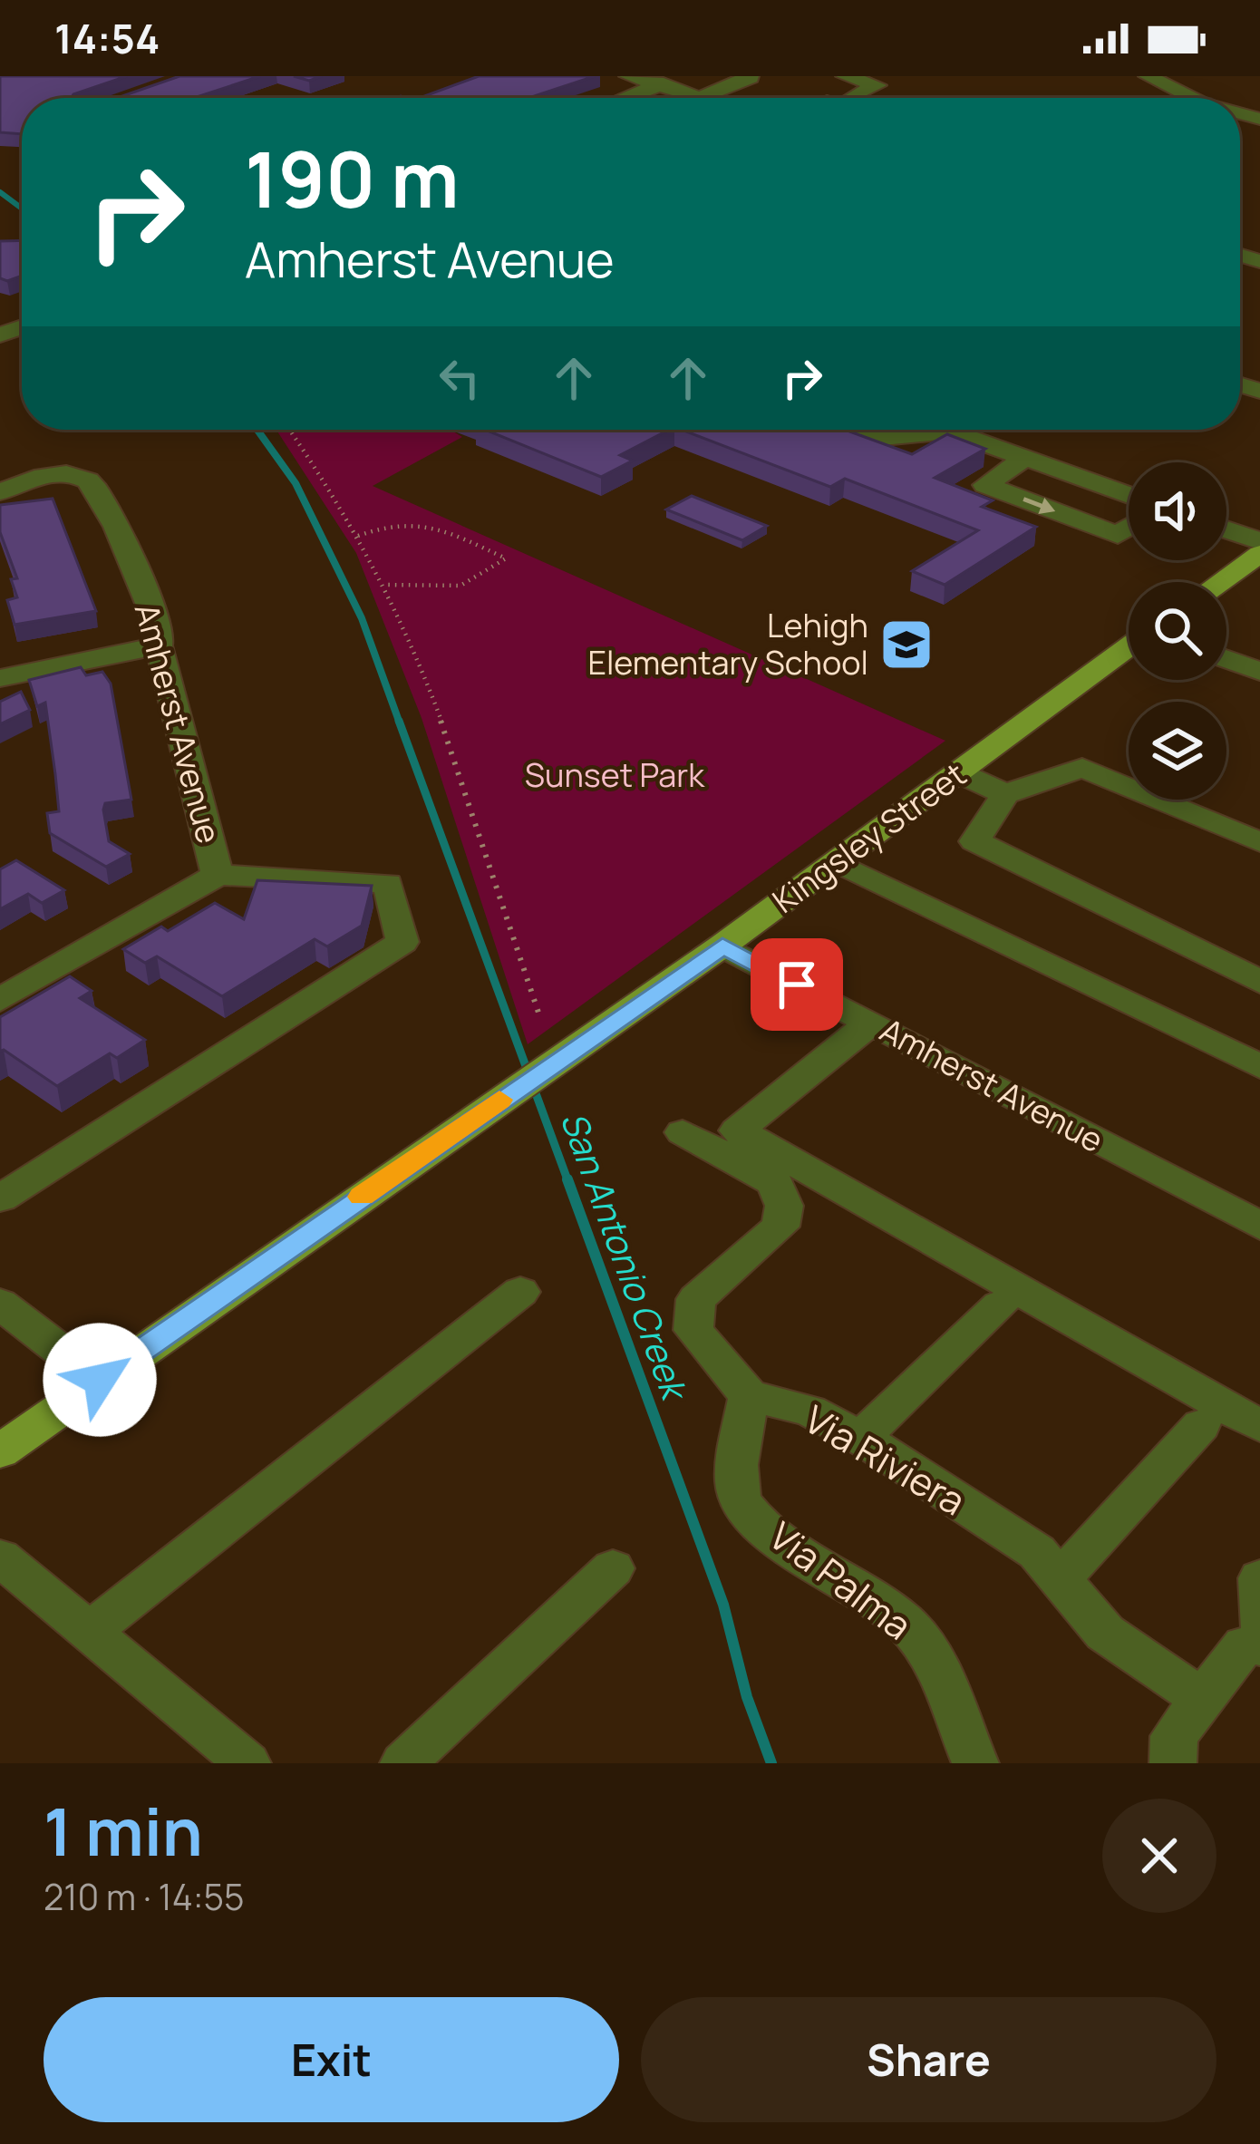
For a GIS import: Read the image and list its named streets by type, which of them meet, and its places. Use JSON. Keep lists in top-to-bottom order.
{
  "streets": {
    "main road": ["Kingsley Street"],
    "street": ["Amherst Avenue", "Via Riviera", "Via Palma"]
  },
  "crossings": [
    ["Amherst Avenue", "Kingsley Street"],
    ["Via Riviera", "Via Palma"]
  ],
  "water": ["San Antonio Creek"],
  "parks": ["Sunset Park"],
  "places": {
    "school or university": ["Lehigh Elementary School"]
  },
  "page": {
    "status": "14:54",
    "turn": ["190 m", "Amherst Avenue"],
    "heading": ["1 min", "210 m · 14:55"],
    "buttons": ["Exit", "Share"]
  }
}
